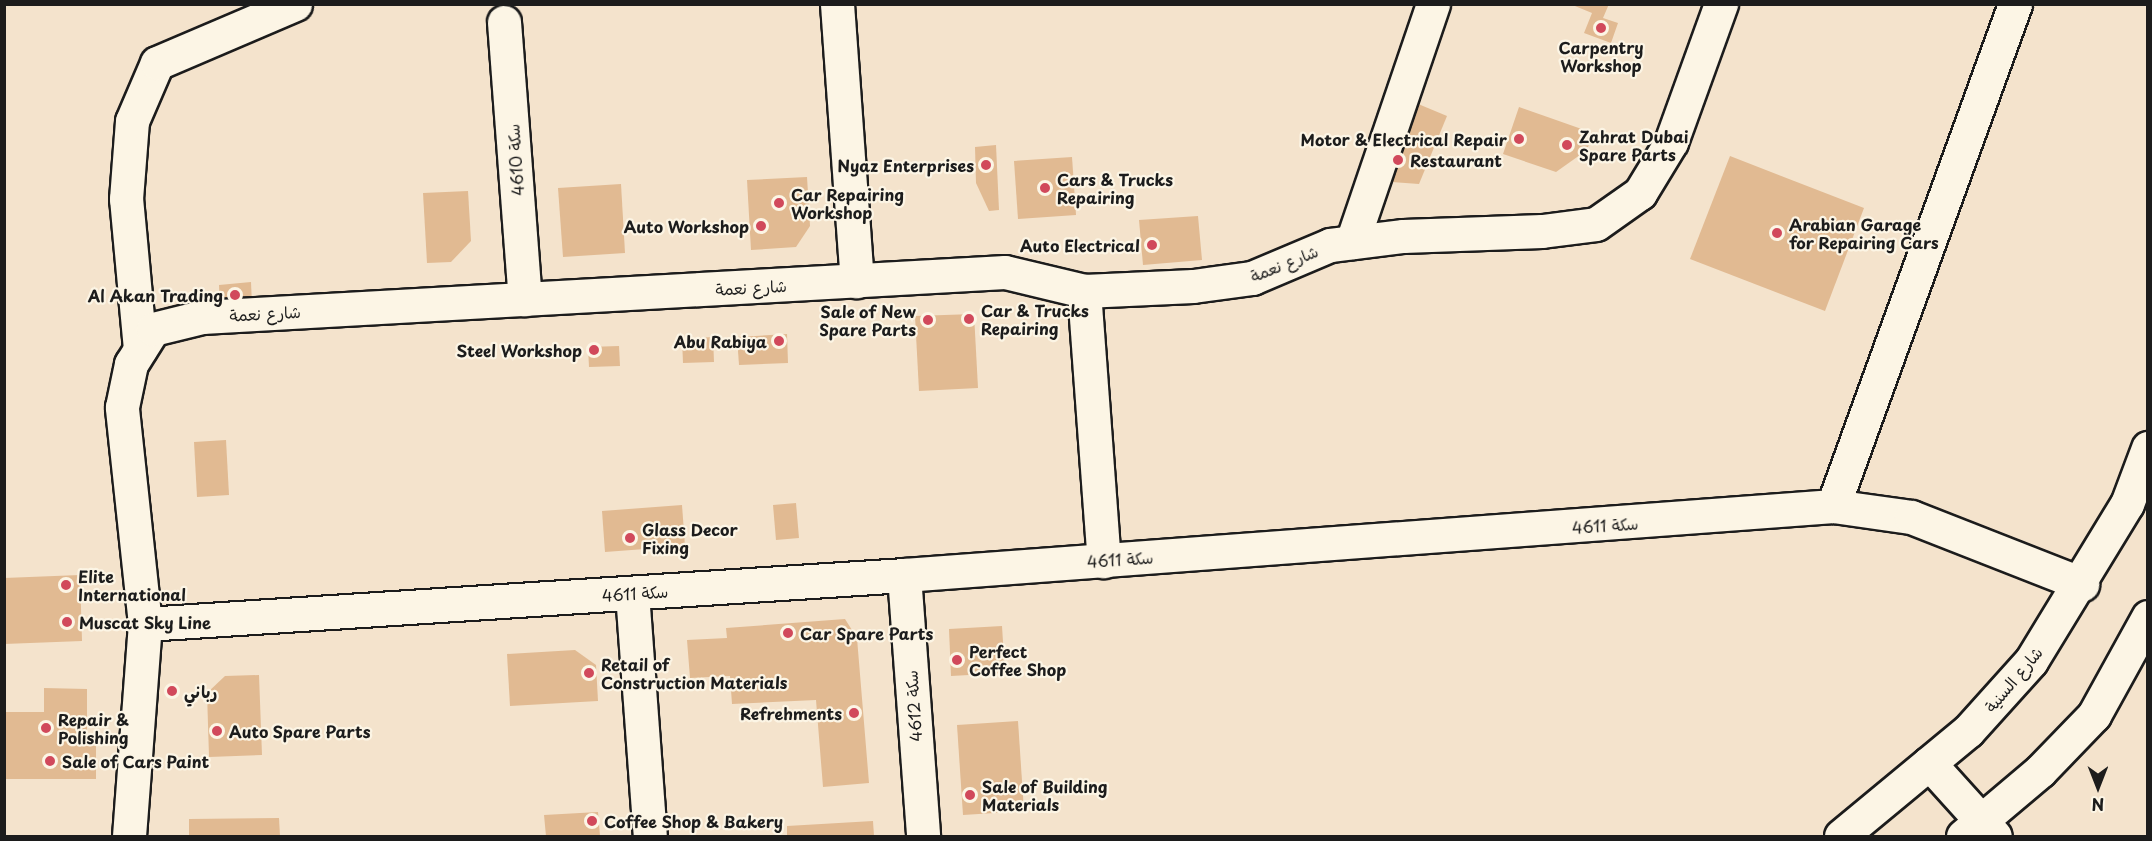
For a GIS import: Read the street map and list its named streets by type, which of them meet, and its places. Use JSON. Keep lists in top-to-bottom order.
{
  "streets": {
    "street": [
      "سكة 4610",
      "شارع نعمة",
      "سكة 4611",
      "شارع السنية",
      "سكة 4612"
    ]
  },
  "crossings": [
    ["سكة 4610", "شارع نعمة"],
    ["شارع نعمة", "سكة 4611"],
    ["سكة 4611", "شارع السنية"],
    ["سكة 4611", "سكة 4612"]
  ],
  "places": [
    "Carpentry Workshop",
    "Motor & Electrical Repair",
    "Zahrat Dubai Spare Parts",
    "Restaurant",
    "Nyaz Enterprises",
    "Cars & Trucks Repairing",
    "Car Repairing Workshop",
    "Auto Workshop",
    "Arabian Garage for Repairing Cars",
    "Auto Electrical",
    "Al Akan Trading",
    "Car & Trucks Repairing",
    "Sale of New Spare Parts",
    "Abu Rabiya",
    "Steel Workshop",
    "Glass Decor Fixing",
    "Elite International",
    "Muscat Sky Line",
    "Car Spare Parts",
    "Perfect Coffee Shop",
    "Retail of Construction Materials",
    "رباني",
    "Refrehments",
    "Repair & Polishing",
    "Auto Spare Parts",
    "Sale of Cars Paint",
    "Sale of Building Materials",
    "Coffee Shop & Bakery"
  ],
  "north": "bottom"
}
